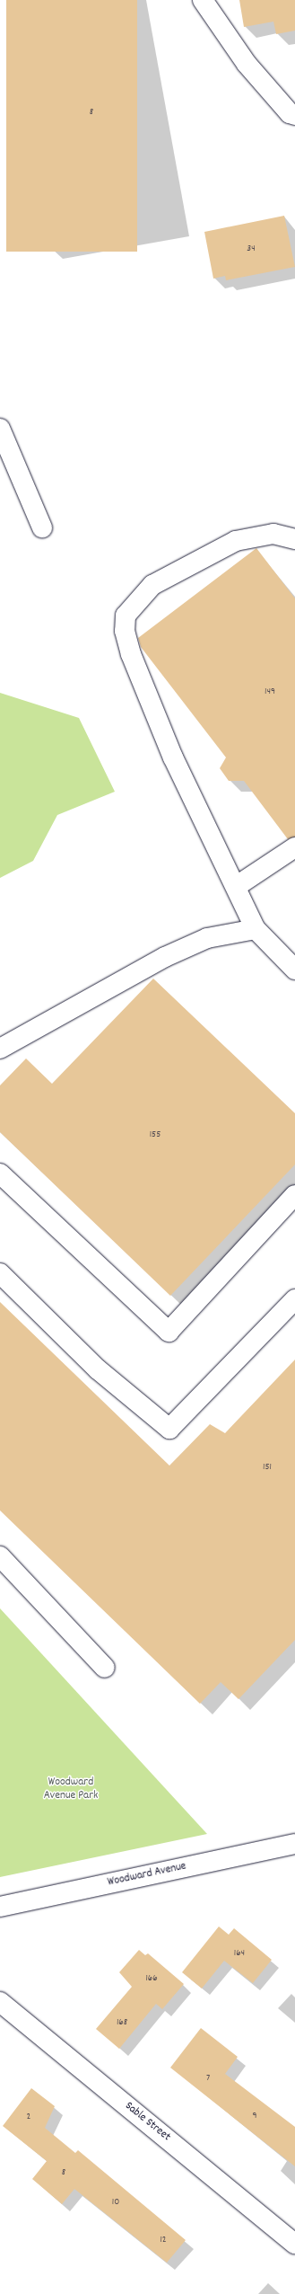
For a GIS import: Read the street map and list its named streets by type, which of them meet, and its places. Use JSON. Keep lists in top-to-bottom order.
{
  "streets": {
    "street": ["Woodward Avenue", "Sable Street"]
  },
  "parks": ["Woodward Avenue Park"],
  "house_numbers": [
    "8",
    "34",
    "149",
    "155",
    "151",
    "164",
    "166",
    "168",
    "7",
    "9",
    "2",
    "8",
    "10",
    "12"
  ]
}
